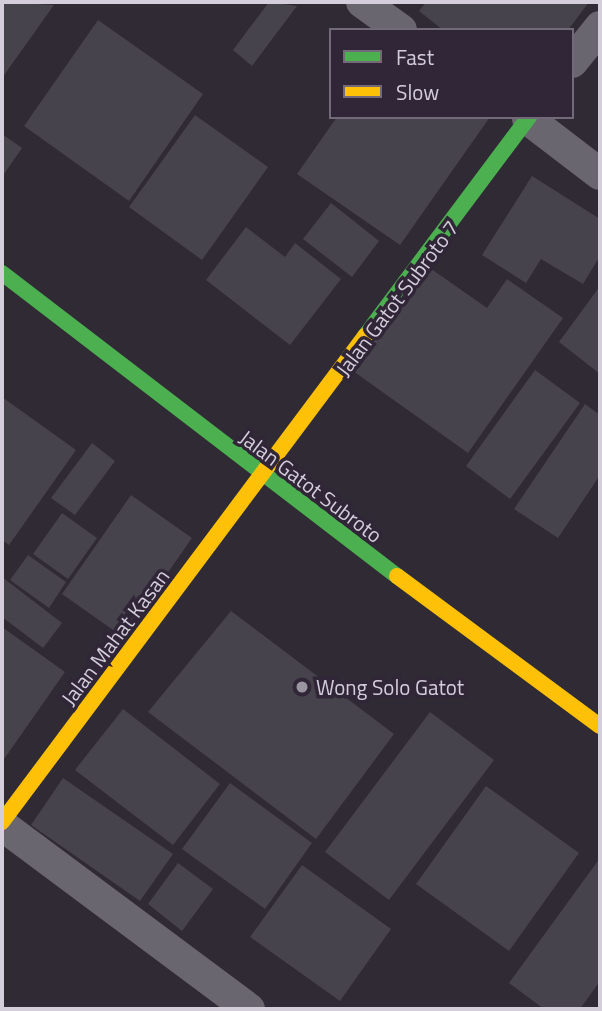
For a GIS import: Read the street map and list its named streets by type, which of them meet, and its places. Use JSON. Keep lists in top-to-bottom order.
{
  "streets": {
    "street": ["Jalan Gatot Subroto 7", "Jalan Gatot Subroto", "Jalan Mahat Kasan"]
  },
  "crossings": [
    ["Jalan Gatot Subroto 7", "Jalan Gatot Subroto"],
    ["Jalan Gatot Subroto 7", "Jalan Mahat Kasan"],
    ["Jalan Gatot Subroto", "Jalan Mahat Kasan"]
  ],
  "places": ["Wong Solo Gatot"],
  "legend": ["Fast", "Slow"]
}
